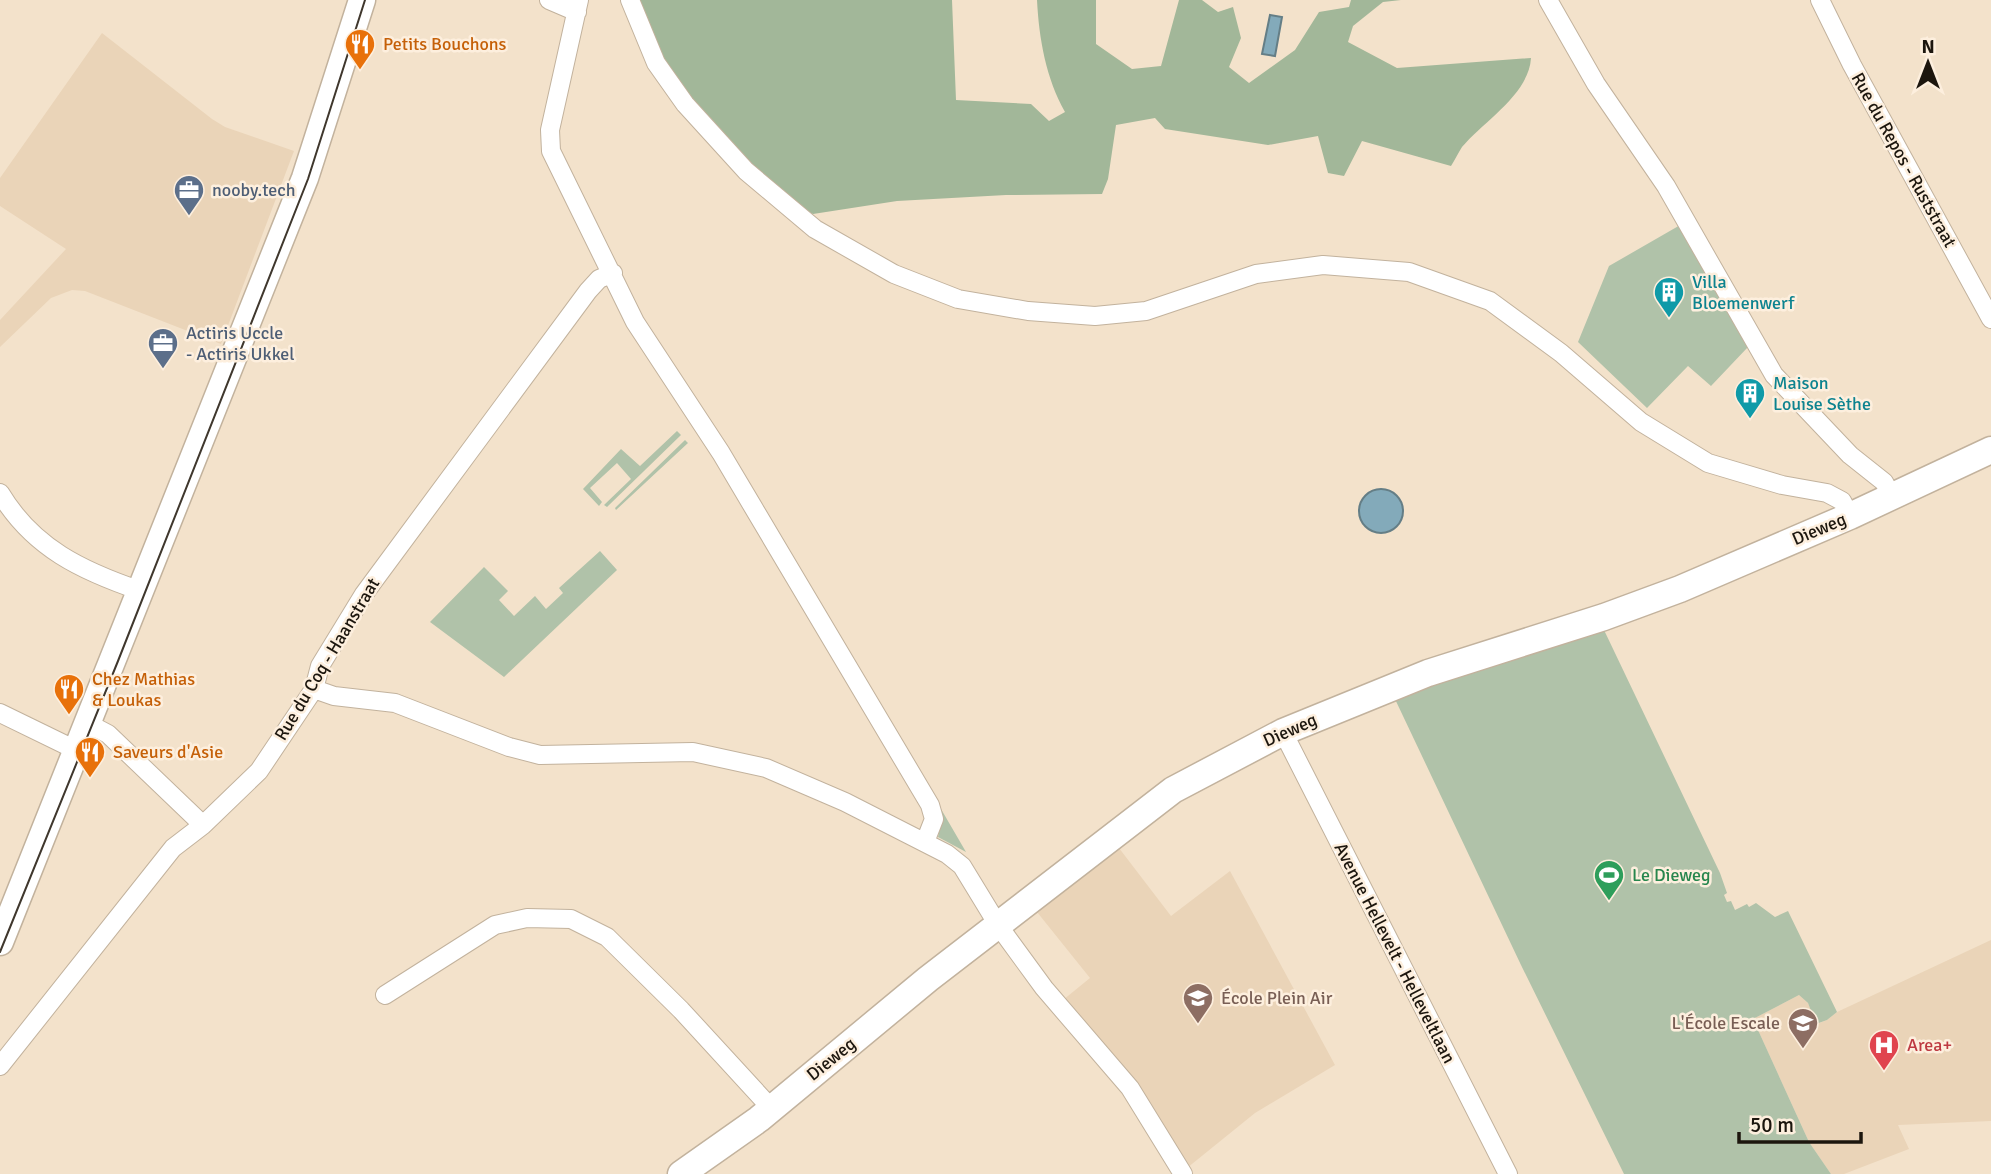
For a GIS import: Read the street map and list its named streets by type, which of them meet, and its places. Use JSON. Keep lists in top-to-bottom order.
{
  "streets": {
    "street": [
      "Rue du Repos - Ruststraat",
      "Dieweg",
      "Rue du Coq - Haanstraat",
      "Avenue Hellevelt - Helleveltlaan"
    ]
  },
  "crossings": [
    ["Dieweg", "Avenue Hellevelt - Helleveltlaan"]
  ],
  "places": {
    "restaurant": ["Petits Bouchons", "Chez Mathias & Loukas", "Saveurs d'Asie"],
    "office": ["nooby.tech", "Actiris Uccle - Actiris Ukkel"],
    "building": ["Villa Bloemenwerf", "Maison Louise Sèthe"],
    "sports": ["Le Dieweg"],
    "school or university": ["École Plein Air", "L'École Escale"],
    "hospital": ["Area+"]
  },
  "scale_bar": "50 m",
  "north": "top"
}
